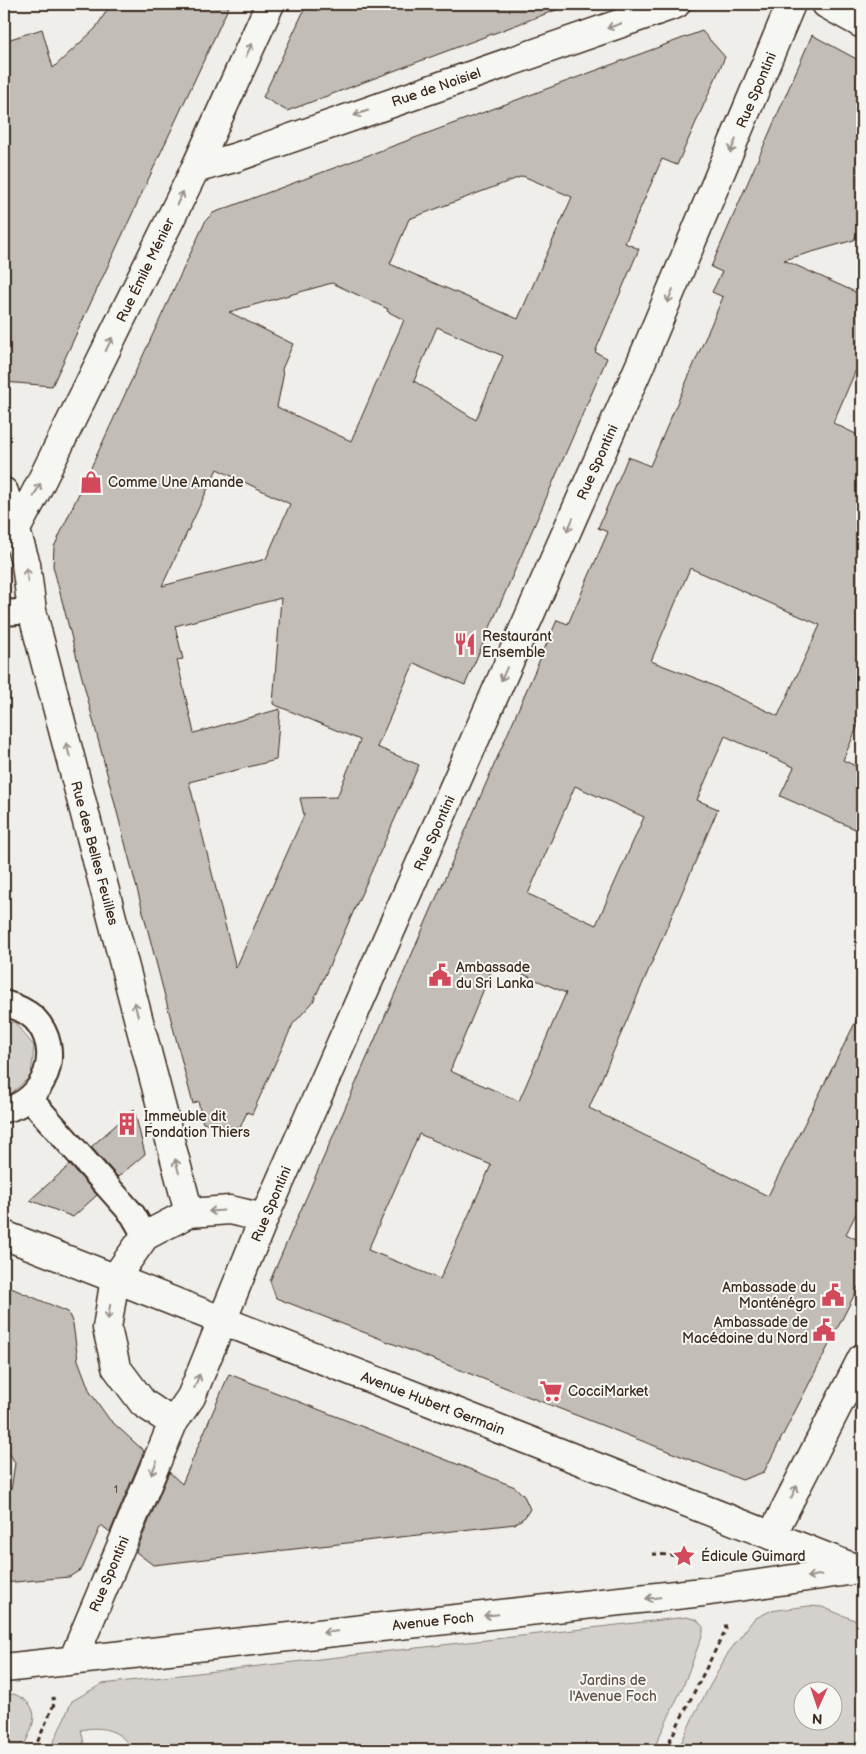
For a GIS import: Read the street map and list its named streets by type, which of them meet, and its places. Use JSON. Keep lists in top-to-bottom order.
{
  "streets": {
    "street": [
      "Rue de Noisiel",
      "Rue Spontini",
      "Rue Émile Ménier",
      "Rue des Belles Feuilles",
      "Avenue Hubert Germain",
      "Avenue Foch"
    ]
  },
  "crossings": [
    ["Rue de Noisiel", "Rue Émile Ménier"],
    ["Rue Spontini", "Avenue Hubert Germain"],
    ["Rue Spontini", "Avenue Foch"],
    ["Rue Émile Ménier", "Rue des Belles Feuilles"],
    ["Avenue Hubert Germain", "Avenue Foch"]
  ],
  "one_way": [
    "Rue de Noisiel",
    "Rue Spontini",
    "Rue Émile Ménier",
    "Rue des Belles Feuilles",
    "Avenue Foch"
  ],
  "parks": ["Jardins de l'Avenue Foch"],
  "places": {
    "shop": ["Comme Une Amande"],
    "restaurant": ["Restaurant Ensemble"],
    "public building": ["Ambassade du Sri Lanka", "Ambassade du Monténégro", "Ambassade de Macédoine du Nord"],
    "building": ["Immeuble dit Fondation Thiers"],
    "supermarket": ["CocciMarket"],
    "place": ["Édicule Guimard"]
  },
  "house_numbers": ["1"],
  "north": "bottom"
}
